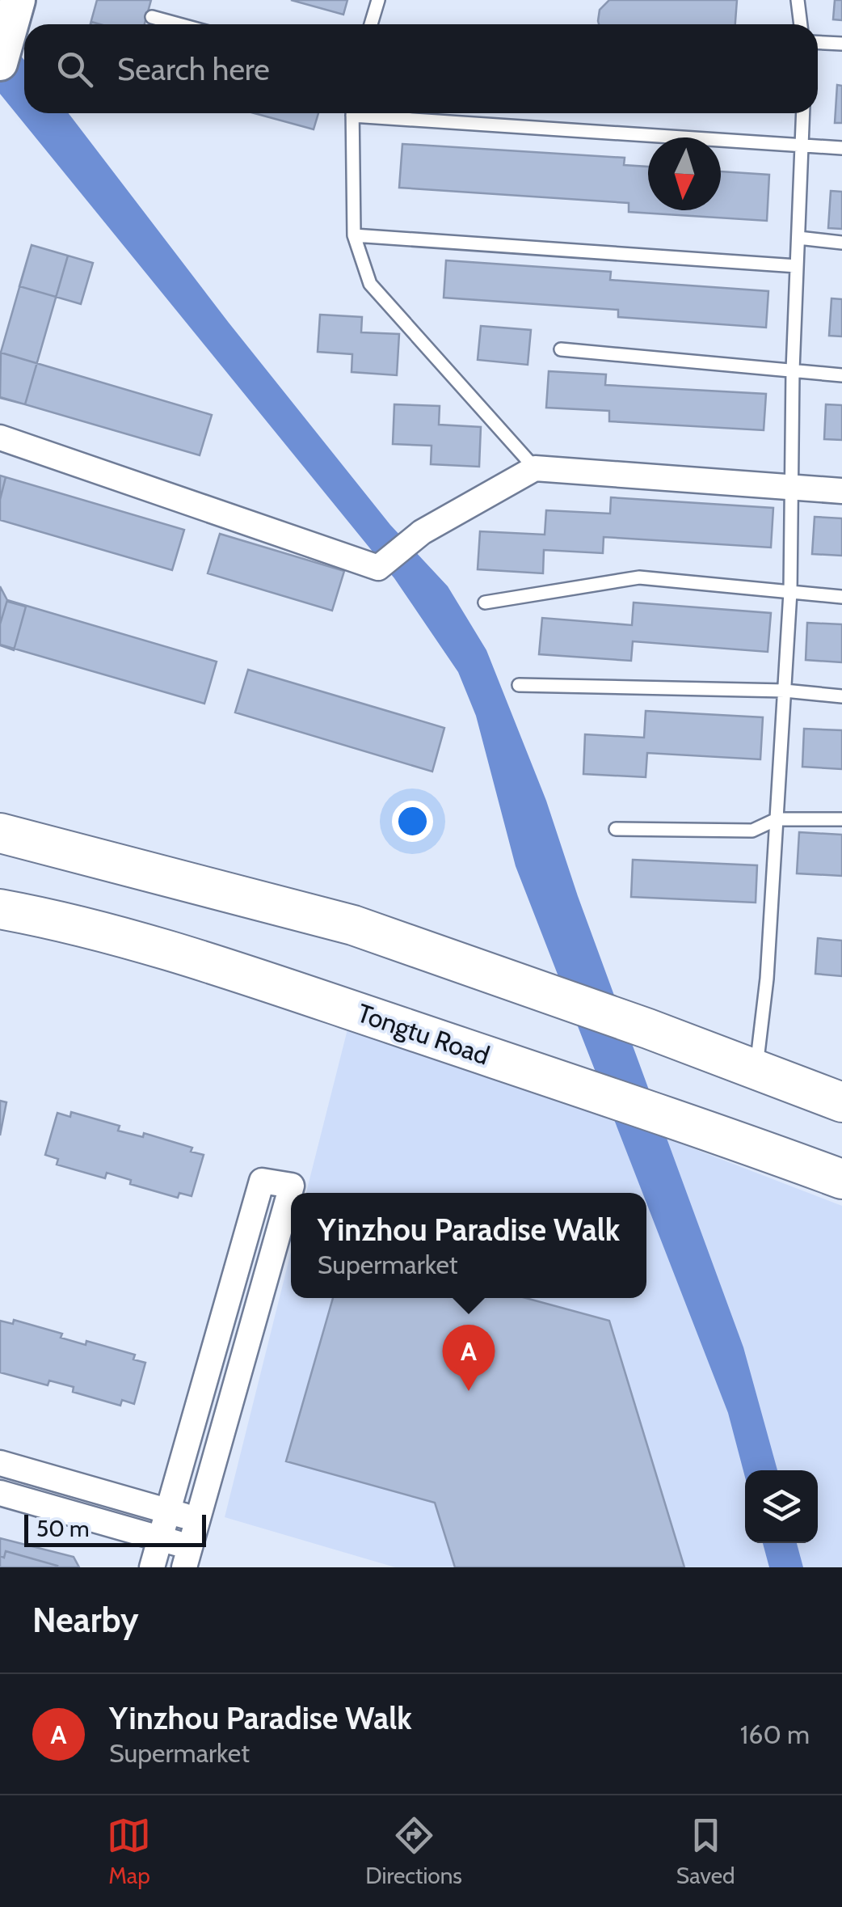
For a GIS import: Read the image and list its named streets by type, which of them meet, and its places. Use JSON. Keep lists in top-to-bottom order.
{
  "streets": {
    "main road": ["Tongtu Road"]
  },
  "scale_bar": "50 m",
  "north": "bottom",
  "page": {
    "search": "Search here",
    "popup": ["Yinzhou Paradise Walk", "Supermarket"],
    "pins": "A",
    "scale": "50 m",
    "heading": "Nearby",
    "list": [
      {
        "mark": "A",
        "name": "Yinzhou Paradise Walk",
        "note": "Supermarket",
        "value": "160 m"
      }
    ],
    "nav": ["Map", "Directions", "Saved"]
  }
}
